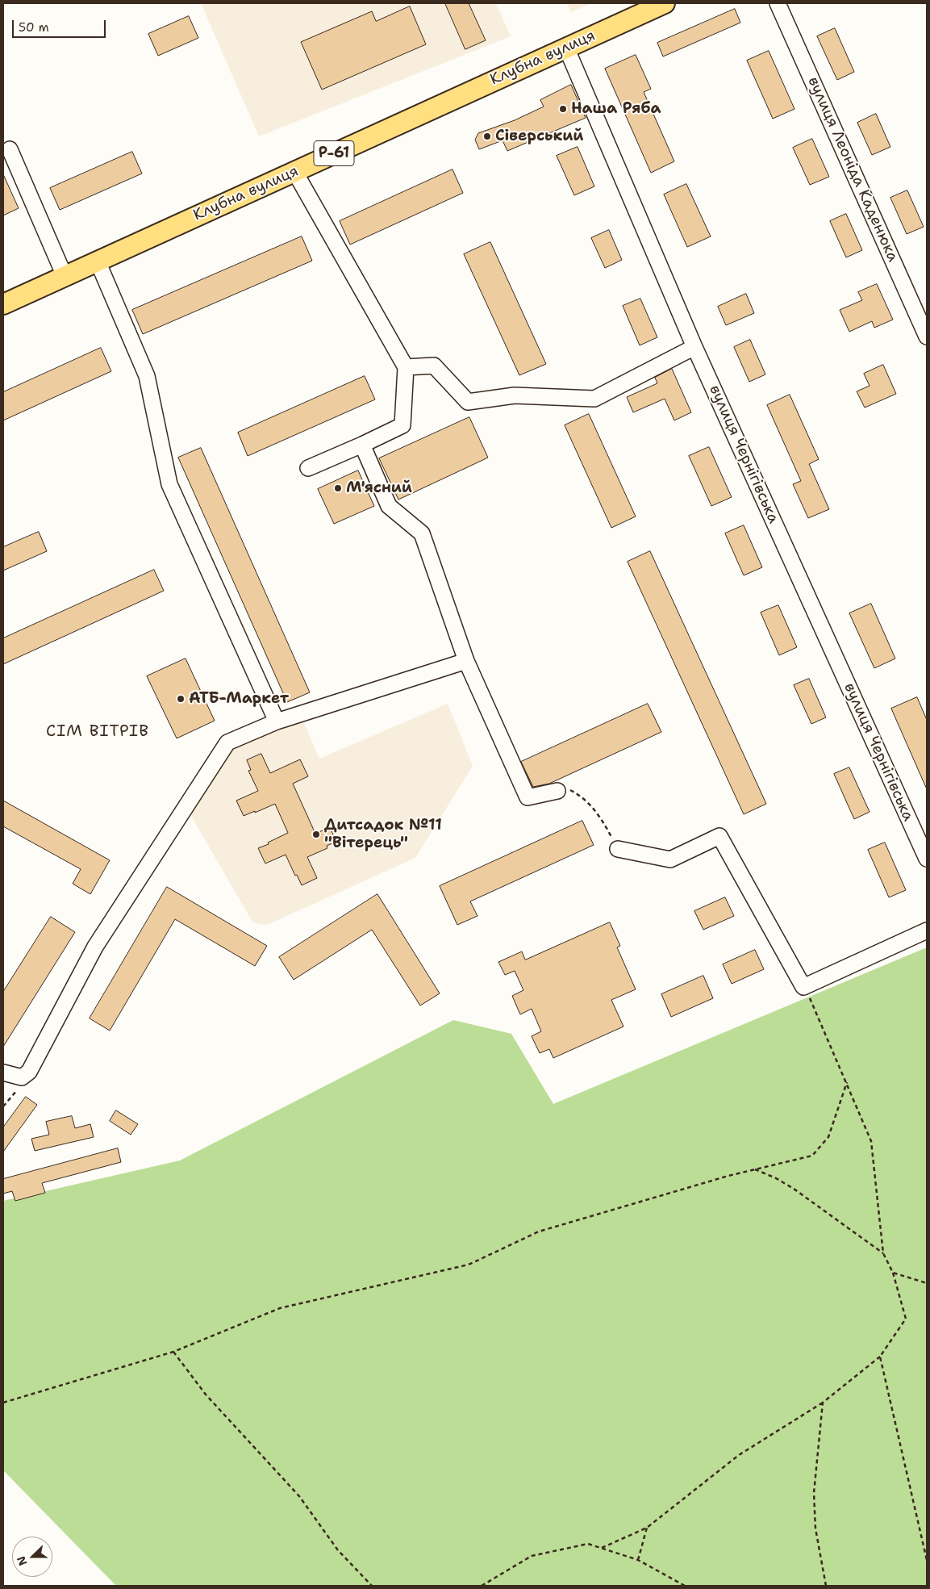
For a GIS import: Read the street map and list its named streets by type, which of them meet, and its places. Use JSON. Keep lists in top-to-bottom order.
{
  "streets": {
    "main road": ["Клубна вулиця", "Р-61"],
    "street": ["вулиця Леоніда Каденюка", "вулиця Чернігівська"]
  },
  "crossings": [
    ["Клубна вулиця", "вулиця Чернігівська"]
  ],
  "districts": ["СІМ ВІТРІВ"],
  "places": [
    "Наша Ряба",
    "Сіверський",
    "М'ясний",
    "АТБ-Маркет",
    "Дитсадок №11 \"Вітерець\""
  ],
  "scale_bar": "50 m",
  "north": "left"
}
